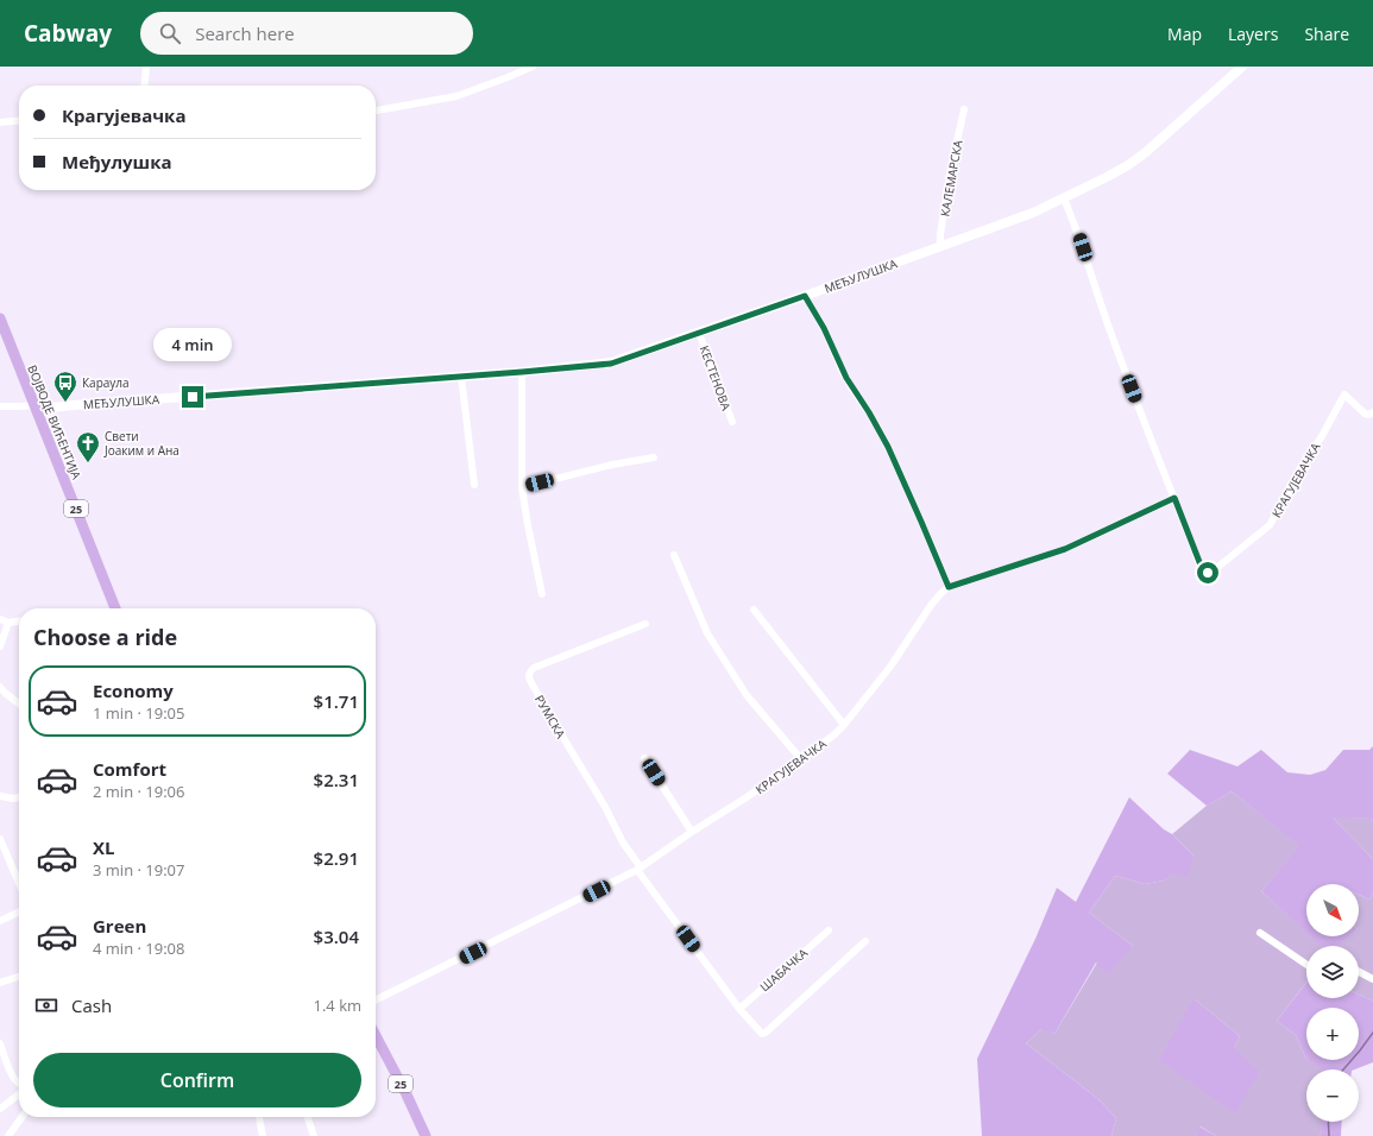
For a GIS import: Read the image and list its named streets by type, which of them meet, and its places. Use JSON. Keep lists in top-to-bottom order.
{
  "streets": {
    "main road": ["ВОЈВОДЕ ВИЋЕНТИЈА", "25"],
    "street": [
      "КАЛЕМАРСКА",
      "МЕЂУЛУШКА",
      "КЕСТЕНОВА",
      "КРАГУЈЕВАЧКА",
      "РУМСКА",
      "ШАБАЧКА"
    ]
  },
  "crossings": [
    ["КАЛЕМАРСКА", "МЕЂУЛУШКА"],
    ["МЕЂУЛУШКА", "КЕСТЕНОВА"],
    ["МЕЂУЛУШКА", "ВОЈВОДЕ ВИЋЕНТИЈА"],
    ["МЕЂУЛУШКА", "КРАГУЈЕВАЧКА"],
    ["КРАГУЈЕВАЧКА", "РУМСКА"]
  ],
  "places": {
    "bus stop": ["Караула"],
    "church": ["Свети Јоаким и Ана"]
  },
  "north": "bottom right",
  "page": {
    "header": "Cabway",
    "search": "Search here",
    "nav": ["Map", "Layers", "Share"],
    "banner": ["Крагујевачка", "Међулушка"],
    "bubble": "4 min",
    "heading": "Choose a ride",
    "list": [
      {
        "name": "Economy",
        "note": "1 min · 19:05",
        "value": "$1.71"
      },
      {
        "name": "Comfort",
        "note": "2 min · 19:06",
        "value": "$2.31"
      },
      {
        "name": "XL",
        "note": "3 min · 19:07",
        "value": "$2.91"
      },
      {
        "name": "Green",
        "note": "4 min · 19:08",
        "value": "$3.04"
      }
    ],
    "map_buttons": ["+", "−"],
    "pay": ["Cash", "1.4 km"],
    "buttons": "Confirm"
  }
}
